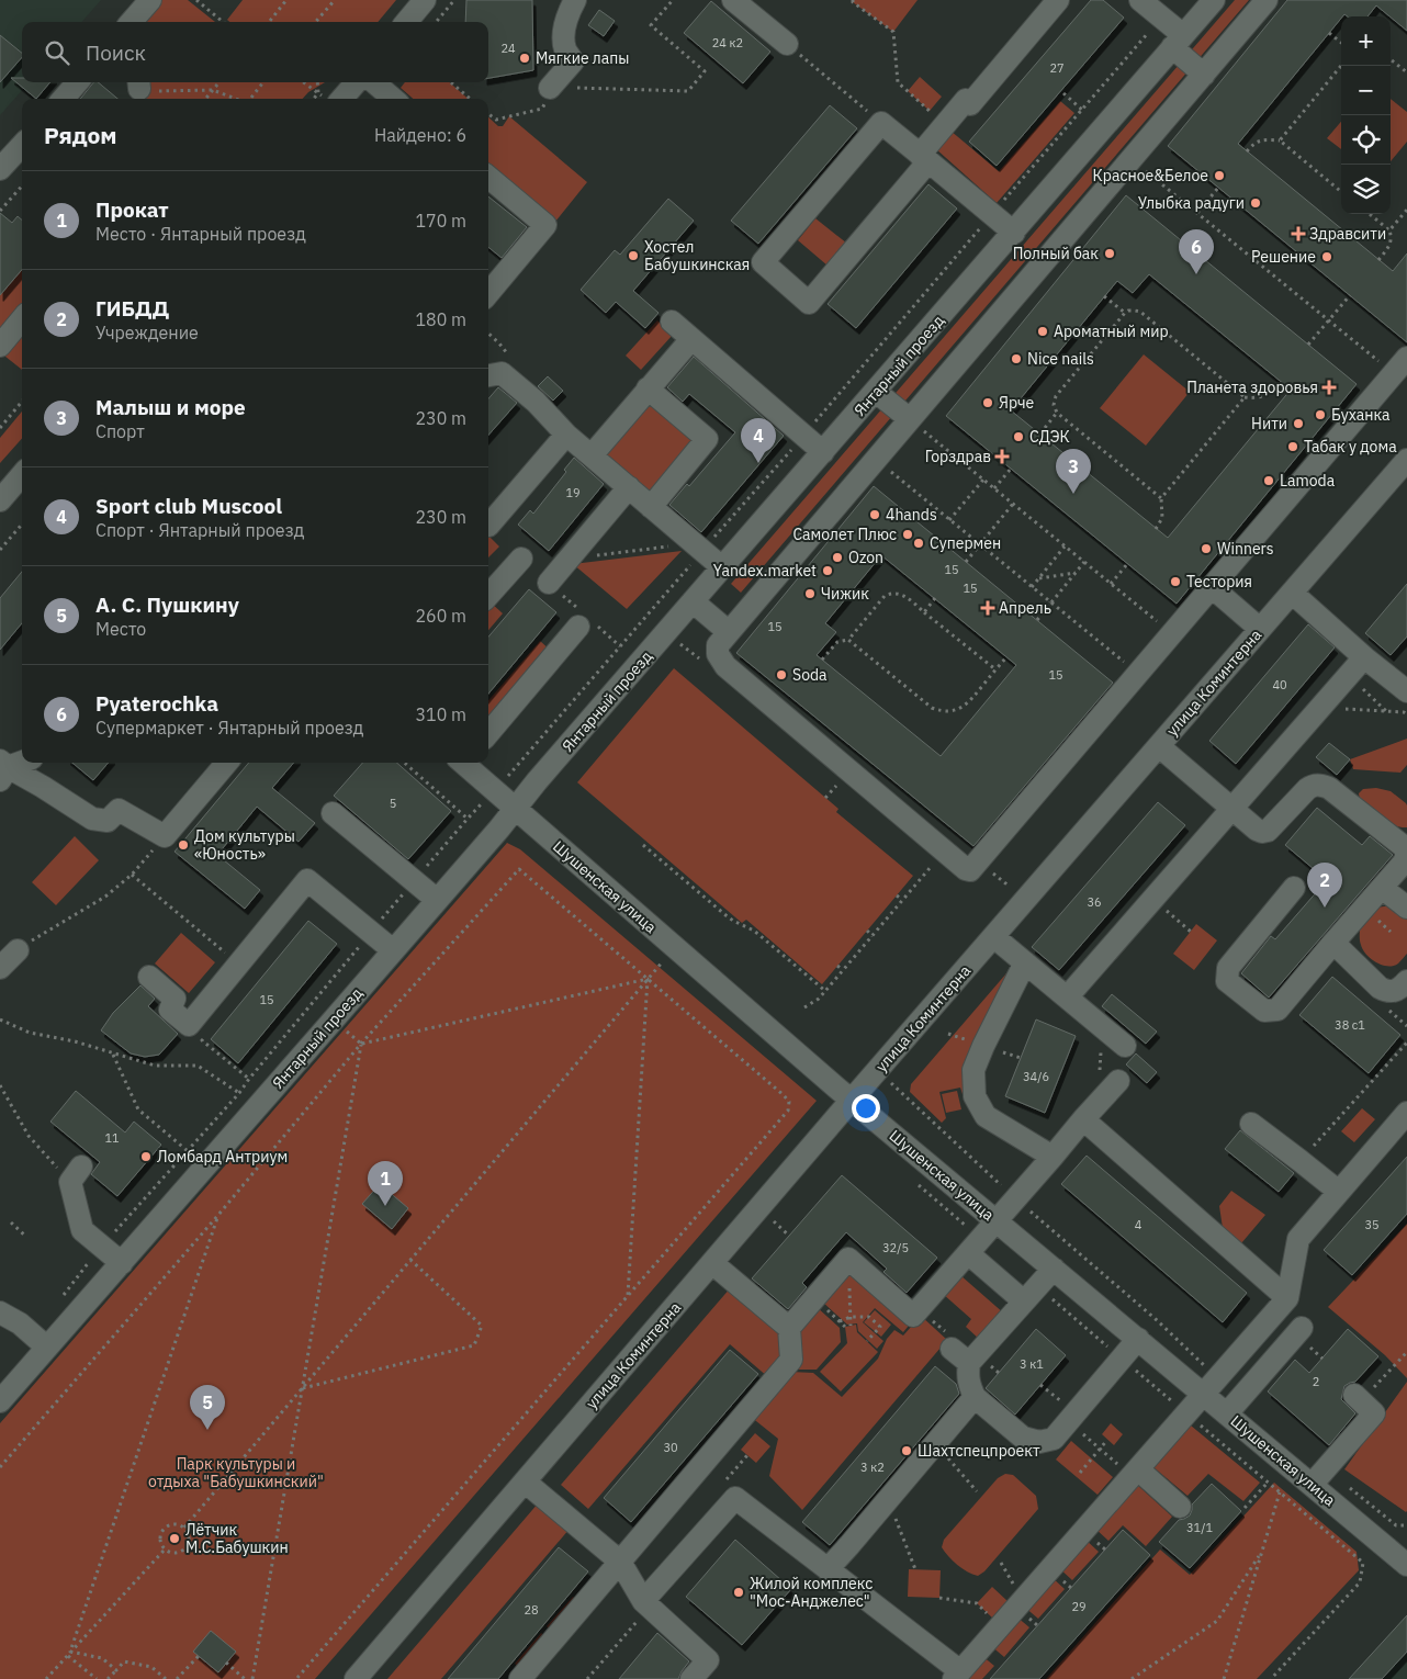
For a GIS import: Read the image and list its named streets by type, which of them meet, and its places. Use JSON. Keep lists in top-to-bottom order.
{
  "streets": {
    "street": ["Янтарный проезд", "улица Коминтерна", "Шушенская улица"]
  },
  "crossings": [
    ["Янтарный проезд", "Шушенская улица"],
    ["улица Коминтерна", "Шушенская улица"]
  ],
  "parks": ["Парк культуры и отдыха \"Бабушкинский\""],
  "places": {
    "other": [
      "Мягкие лапы",
      "Красное&Белое",
      "Улыбка радуги",
      "Полный бак",
      "Хостел Бабушкинская",
      "Решение",
      "Ароматный мир",
      "Nice nails",
      "Ярче",
      "Буханка",
      "Нити",
      "СДЭК",
      "Табак у дома",
      "Lamoda",
      "4hands",
      "Самолет Плюс",
      "Супермен",
      "Winners",
      "Ozon",
      "Yandex.market",
      "Тестория",
      "Чижик",
      "Soda",
      "Дом культуры «Юность»",
      "Ломбард Антриум",
      "Шахтспецпроект",
      "Лётчик М.С.Бабушкин",
      "Жилой комплекс \"Мос-Анджелес\""
    ],
    "health": [
      "Здравсити",
      "Планета здоровья",
      "Горздрав",
      "Апрель"
    ]
  },
  "house_numbers": [
    "24 к2",
    "24",
    "27",
    "19",
    "15",
    "15",
    "15",
    "15",
    "40",
    "5",
    "36",
    "15",
    "38 с1",
    "34/6",
    "11",
    "4",
    "35",
    "32/5",
    "3 к1",
    "2",
    "30",
    "3 к2",
    "31/1",
    "29",
    "28"
  ],
  "page": {
    "map_buttons": ["+", "−"],
    "search": "Поиск",
    "heading": ["Рядом", "Найдено: 6"],
    "list": [
      {
        "mark": "1",
        "name": "Прокат",
        "note": "Место · Янтарный проезд",
        "value": "170 m"
      },
      {
        "mark": "2",
        "name": "ГИБДД",
        "note": "Учреждение",
        "value": "180 m"
      },
      {
        "mark": "3",
        "name": "Малыш и море",
        "note": "Спорт",
        "value": "230 m"
      },
      {
        "mark": "4",
        "name": "Sport club Muscool",
        "note": "Спорт · Янтарный проезд",
        "value": "230 m"
      },
      {
        "mark": "5",
        "name": "А. С. Пушкину",
        "note": "Место",
        "value": "260 m"
      },
      {
        "mark": "6",
        "name": "Pyaterochka",
        "note": "Супермаркет · Янтарный проезд",
        "value": "310 m"
      }
    ],
    "pins": [
      "6",
      "4",
      "3",
      "2",
      "1",
      "5"
    ]
  }
}
